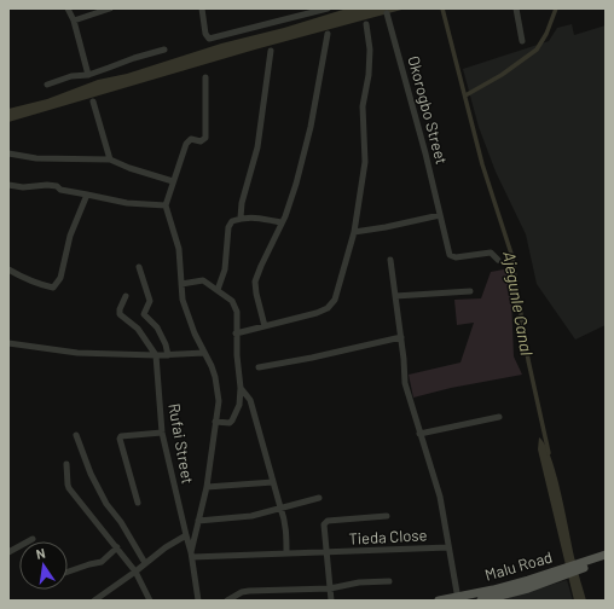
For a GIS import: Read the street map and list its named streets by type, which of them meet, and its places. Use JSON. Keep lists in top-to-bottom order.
{
  "streets": {
    "main road": ["Malu Road"],
    "street": ["Okorogbo Street", "Rufai Street", "Tieda Close"]
  },
  "crossings": [
    ["Rufai Street", "Tieda Close"]
  ],
  "water": ["Ajegunle Canal"],
  "north": "top"
}
